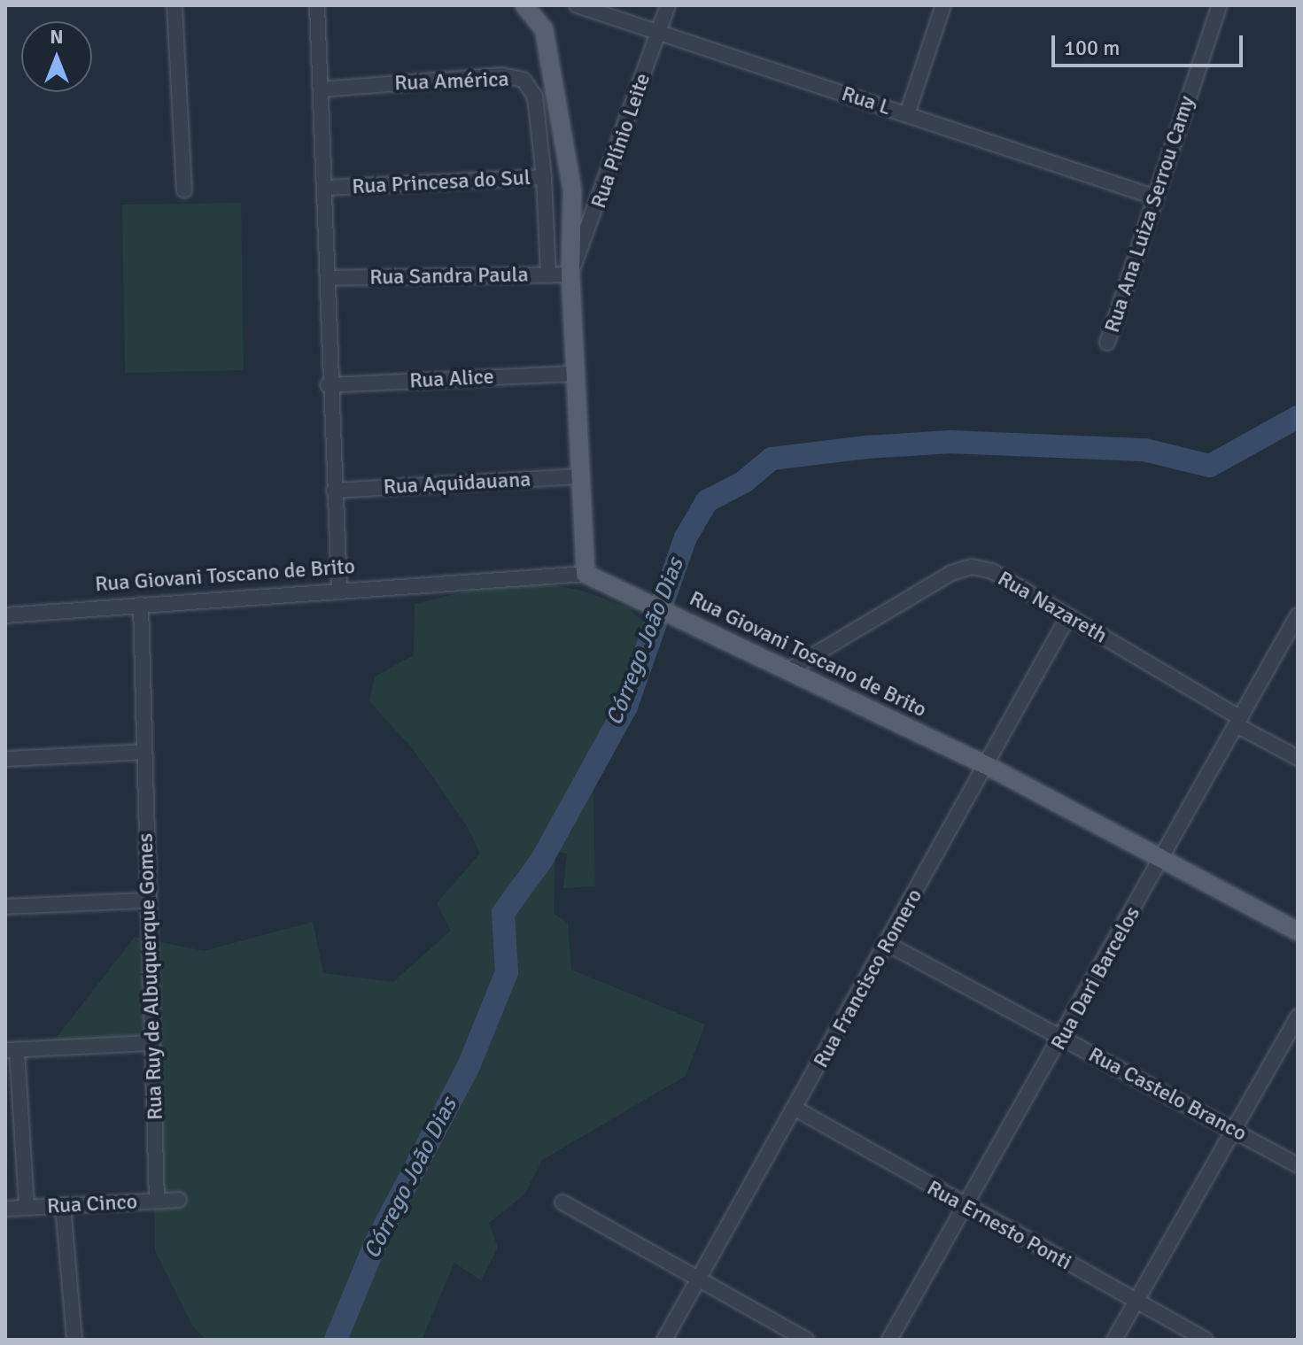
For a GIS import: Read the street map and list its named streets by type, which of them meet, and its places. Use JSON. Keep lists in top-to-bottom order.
{
  "streets": {
    "main road": ["Rua Giovani Toscano de Brito"],
    "street": [
      "Rua América",
      "Rua L",
      "Rua Plínio Leite",
      "Rua Princesa do Sul",
      "Rua Ana Luiza Serrou Camy",
      "Rua Sandra Paula",
      "Rua Alice",
      "Rua Aquidauana",
      "Rua Nazareth",
      "Rua Ruy de Albuquerque Gomes",
      "Rua Francisco Romero",
      "Rua Dari Barcelos",
      "Rua Castelo Branco",
      "Rua Cinco",
      "Rua Ernesto Ponti"
    ]
  },
  "crossings": [
    ["Rua América", "Rua Princesa do Sul"],
    ["Rua L", "Rua Plínio Leite"],
    ["Rua L", "Rua Ana Luiza Serrou Camy"],
    ["Rua Plínio Leite", "Rua Sandra Paula"],
    ["Rua Princesa do Sul", "Rua Sandra Paula"],
    ["Rua Giovani Toscano de Brito", "Rua Nazareth"],
    ["Rua Giovani Toscano de Brito", "Rua Ruy de Albuquerque Gomes"],
    ["Rua Giovani Toscano de Brito", "Rua Francisco Romero"],
    ["Rua Giovani Toscano de Brito", "Rua Dari Barcelos"],
    ["Rua Nazareth", "Rua Francisco Romero"],
    ["Rua Nazareth", "Rua Dari Barcelos"],
    ["Rua Ruy de Albuquerque Gomes", "Rua Cinco"],
    ["Rua Francisco Romero", "Rua Castelo Branco"],
    ["Rua Francisco Romero", "Rua Ernesto Ponti"],
    ["Rua Dari Barcelos", "Rua Castelo Branco"],
    ["Rua Dari Barcelos", "Rua Ernesto Ponti"]
  ],
  "water": ["Córrego João Dias"],
  "scale_bar": "100 m",
  "north": "top"
}
